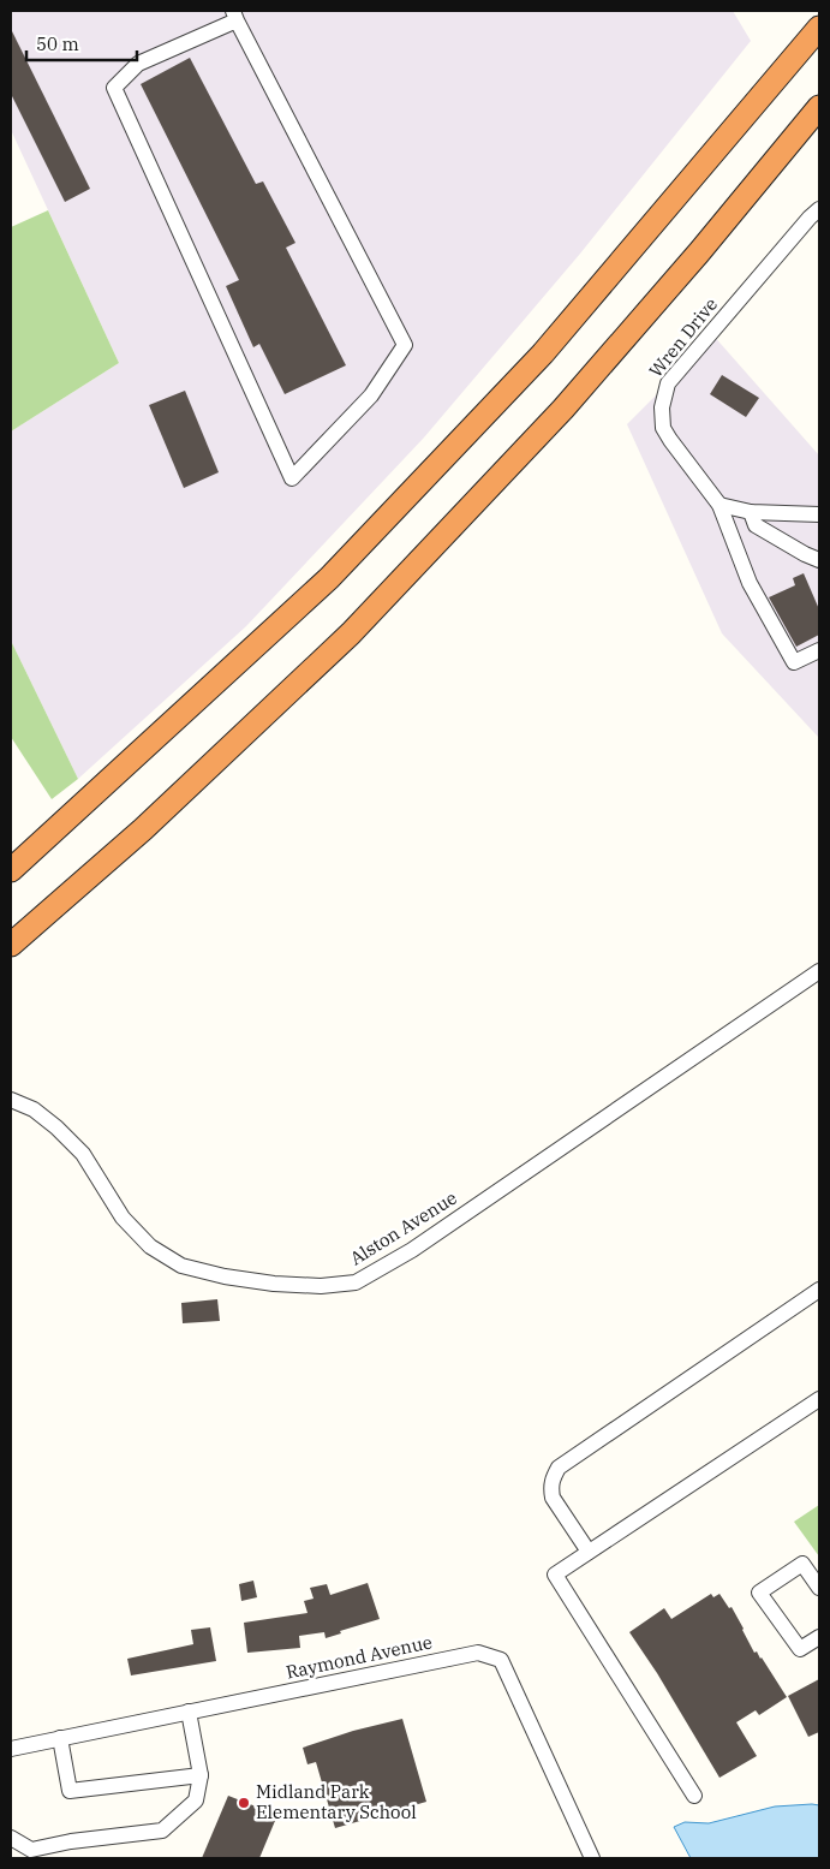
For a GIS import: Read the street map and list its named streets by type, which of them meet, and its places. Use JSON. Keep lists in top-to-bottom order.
{
  "streets": {
    "street": ["Wren Drive", "Alston Avenue", "Raymond Avenue"]
  },
  "places": ["Midland Park Elementary School"],
  "scale_bar": "50 m"
}
